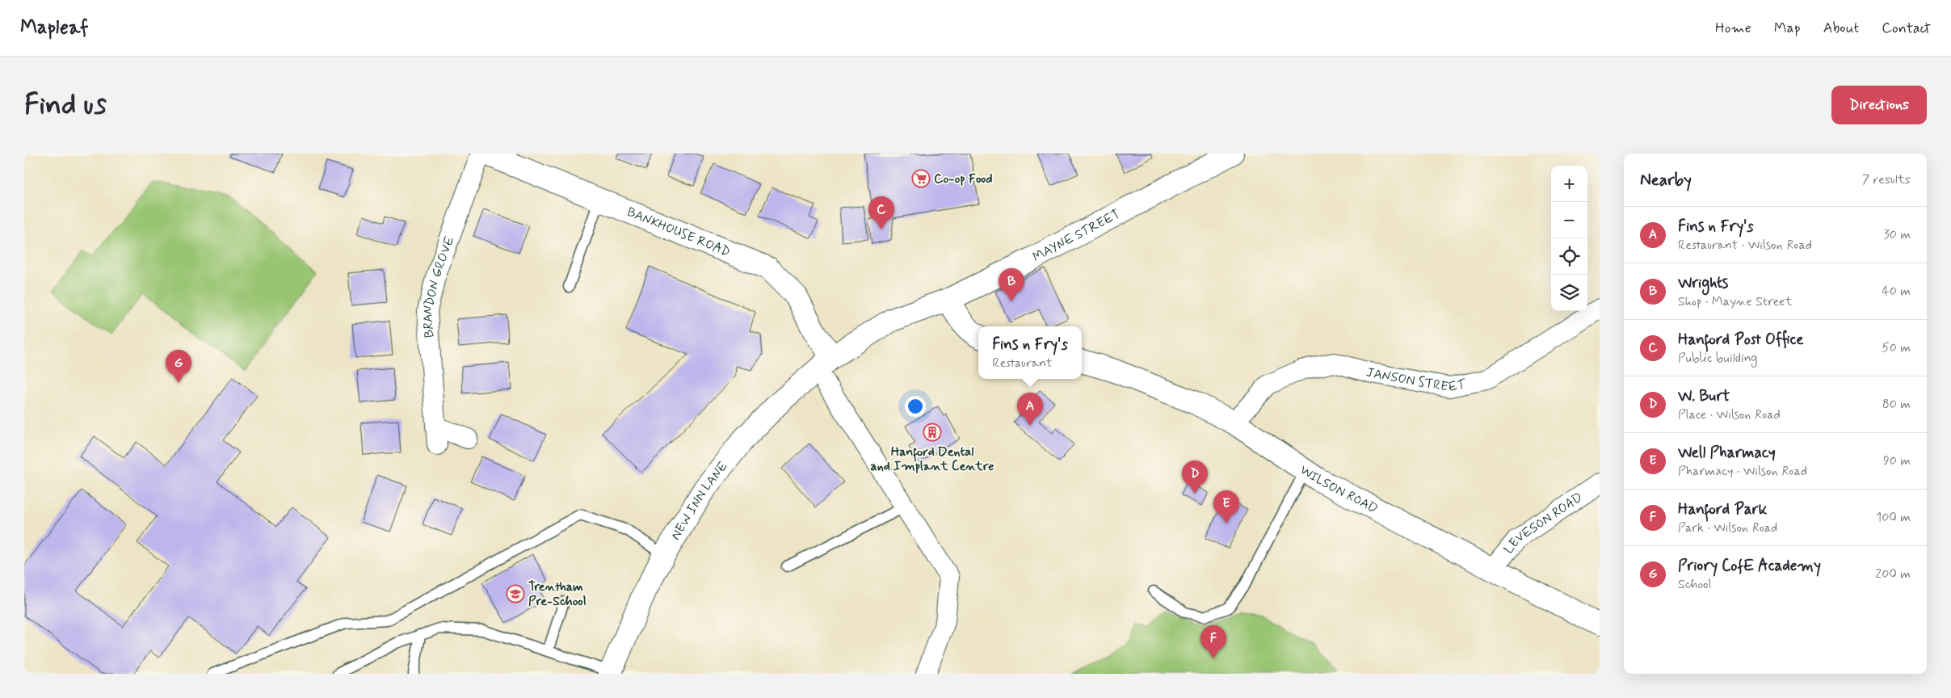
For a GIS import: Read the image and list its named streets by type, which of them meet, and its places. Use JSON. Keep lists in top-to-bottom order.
{
  "streets": {
    "street": [
      "BANKHOUSE ROAD",
      "MAYNE STREET",
      "BRANDON GROVE",
      "JANSON STREET",
      "WILSON ROAD",
      "NEW INN LANE",
      "LEVESON ROAD"
    ]
  },
  "crossings": [
    ["BANKHOUSE ROAD", "MAYNE STREET"],
    ["BANKHOUSE ROAD", "NEW INN LANE"],
    ["MAYNE STREET", "NEW INN LANE"],
    ["JANSON STREET", "WILSON ROAD"],
    ["WILSON ROAD", "LEVESON ROAD"]
  ],
  "places": {
    "supermarket": ["Co-op Food"],
    "building": ["Hanford Dental and Implant Centre"],
    "school or university": ["Trentham Pre-School"]
  },
  "page": {
    "header": "Mapleaf",
    "nav": [
      "Home",
      "Map",
      "About",
      "Contact"
    ],
    "buttons": "Directions",
    "title": "Find us",
    "heading": ["Nearby", "7 results"],
    "map_buttons": ["+", "−"],
    "pins": [
      "C",
      "B",
      "G",
      "A",
      "D",
      "E",
      "F"
    ],
    "list": [
      {
        "mark": "A",
        "name": "Fins n Fry's",
        "note": "Restaurant · Wilson Road",
        "value": "30 m"
      },
      {
        "mark": "B",
        "name": "Wrights",
        "note": "Shop · Mayne Street",
        "value": "40 m"
      },
      {
        "mark": "C",
        "name": "Hanford Post Office",
        "note": "Public building",
        "value": "50 m"
      },
      {
        "mark": "D",
        "name": "W. Burt",
        "note": "Place · Wilson Road",
        "value": "80 m"
      },
      {
        "mark": "E",
        "name": "Well Pharmacy",
        "note": "Pharmacy · Wilson Road",
        "value": "90 m"
      },
      {
        "mark": "F",
        "name": "Hanford Park",
        "note": "Park · Wilson Road",
        "value": "100 m"
      },
      {
        "mark": "G",
        "name": "Priory CofE Academy",
        "note": "School",
        "value": "200 m"
      }
    ],
    "popup": ["Fins n Fry's", "Restaurant"]
  }
}
